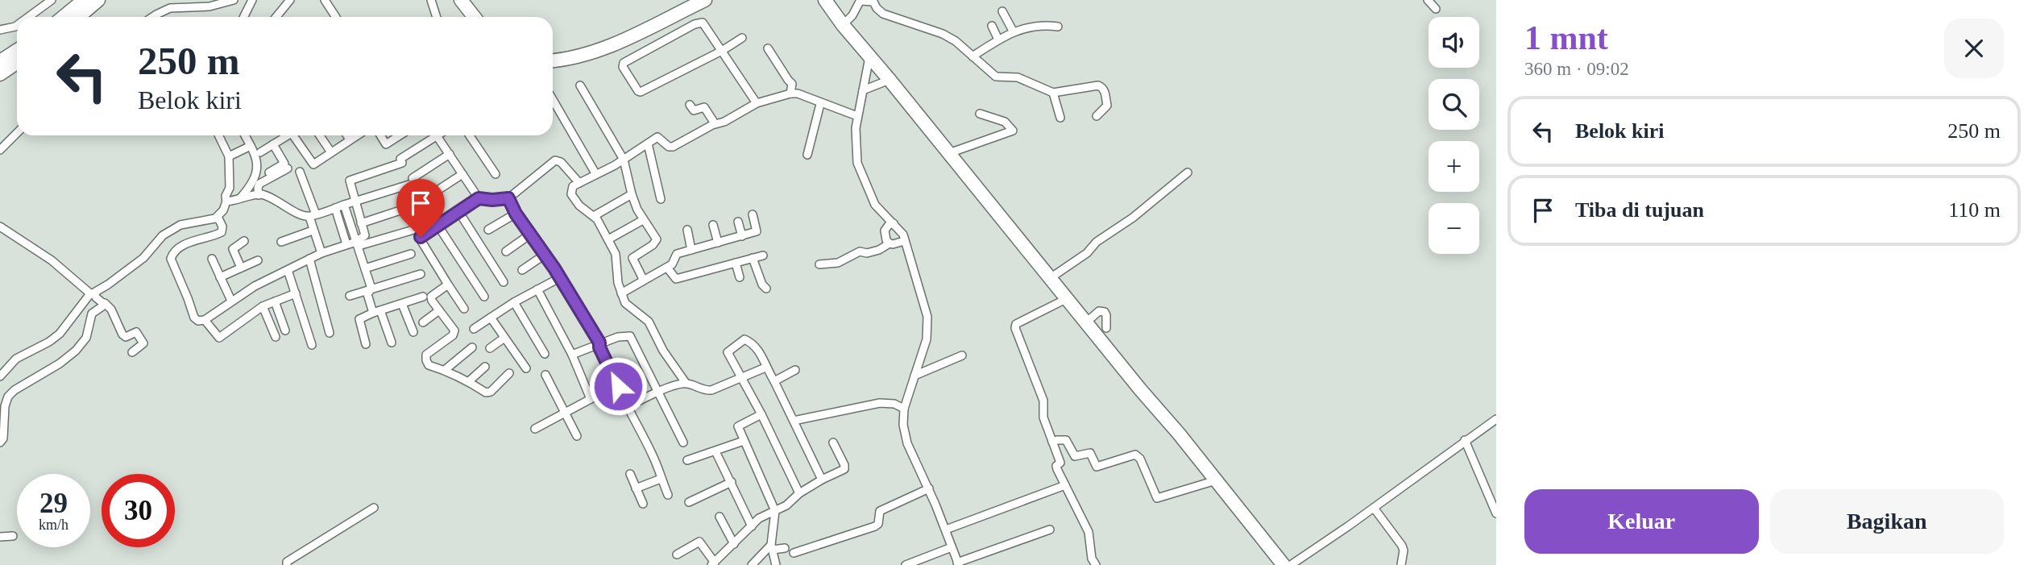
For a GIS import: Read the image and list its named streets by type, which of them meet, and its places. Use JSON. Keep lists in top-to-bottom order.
{
  "page": {
    "heading": ["1 mnt", "360 m · 09:02"],
    "map_buttons": ["+", "−"],
    "turn": ["250 m", "Belok kiri"],
    "list": [
      {
        "name": "Belok kiri",
        "value": "250 m"
      },
      {
        "name": "Tiba di tujuan",
        "value": "110 m"
      }
    ],
    "speed": "29 km/h",
    "limit": "30",
    "buttons": ["Keluar", "Bagikan"]
  }
}
